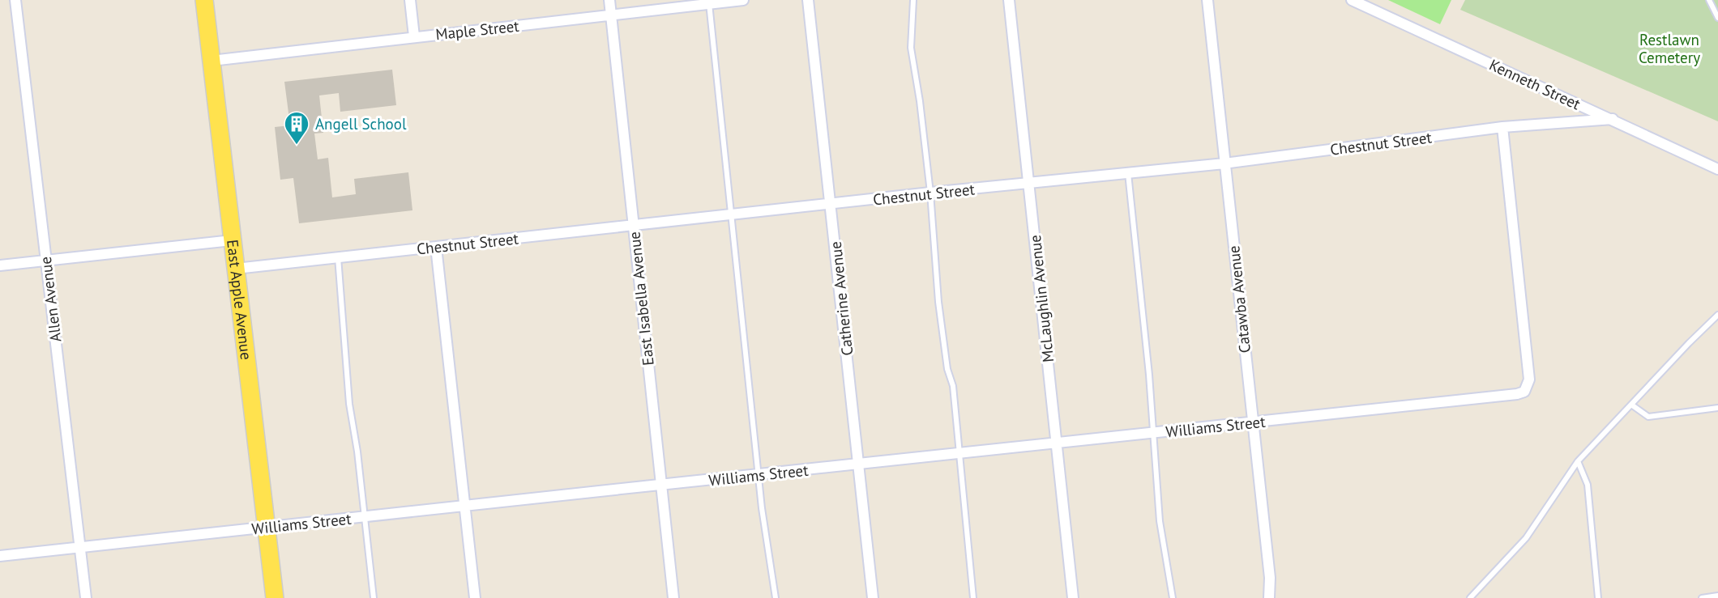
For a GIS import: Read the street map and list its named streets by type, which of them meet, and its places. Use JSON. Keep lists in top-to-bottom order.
{
  "streets": {
    "main road": ["East Apple Avenue"],
    "street": [
      "Maple Street",
      "Kenneth Street",
      "Chestnut Street",
      "East Isabella Avenue",
      "Catherine Avenue",
      "McLaughlin Avenue",
      "Allen Avenue",
      "Catawba Avenue",
      "Williams Street"
    ]
  },
  "crossings": [
    ["Maple Street", "East Isabella Avenue"],
    ["Maple Street", "East Apple Avenue"],
    ["Kenneth Street", "Chestnut Street"],
    ["Chestnut Street", "East Isabella Avenue"],
    ["Chestnut Street", "Catherine Avenue"],
    ["Chestnut Street", "McLaughlin Avenue"],
    ["Chestnut Street", "East Apple Avenue"],
    ["Chestnut Street", "Catawba Avenue"],
    ["Chestnut Street", "Williams Street"],
    ["East Isabella Avenue", "Williams Street"],
    ["Catherine Avenue", "Williams Street"],
    ["McLaughlin Avenue", "Williams Street"],
    ["Allen Avenue", "Williams Street"],
    ["East Apple Avenue", "Williams Street"],
    ["Catawba Avenue", "Williams Street"]
  ],
  "parks": ["Restlawn Cemetery"],
  "places": {
    "building": ["Angell School"]
  }
}
